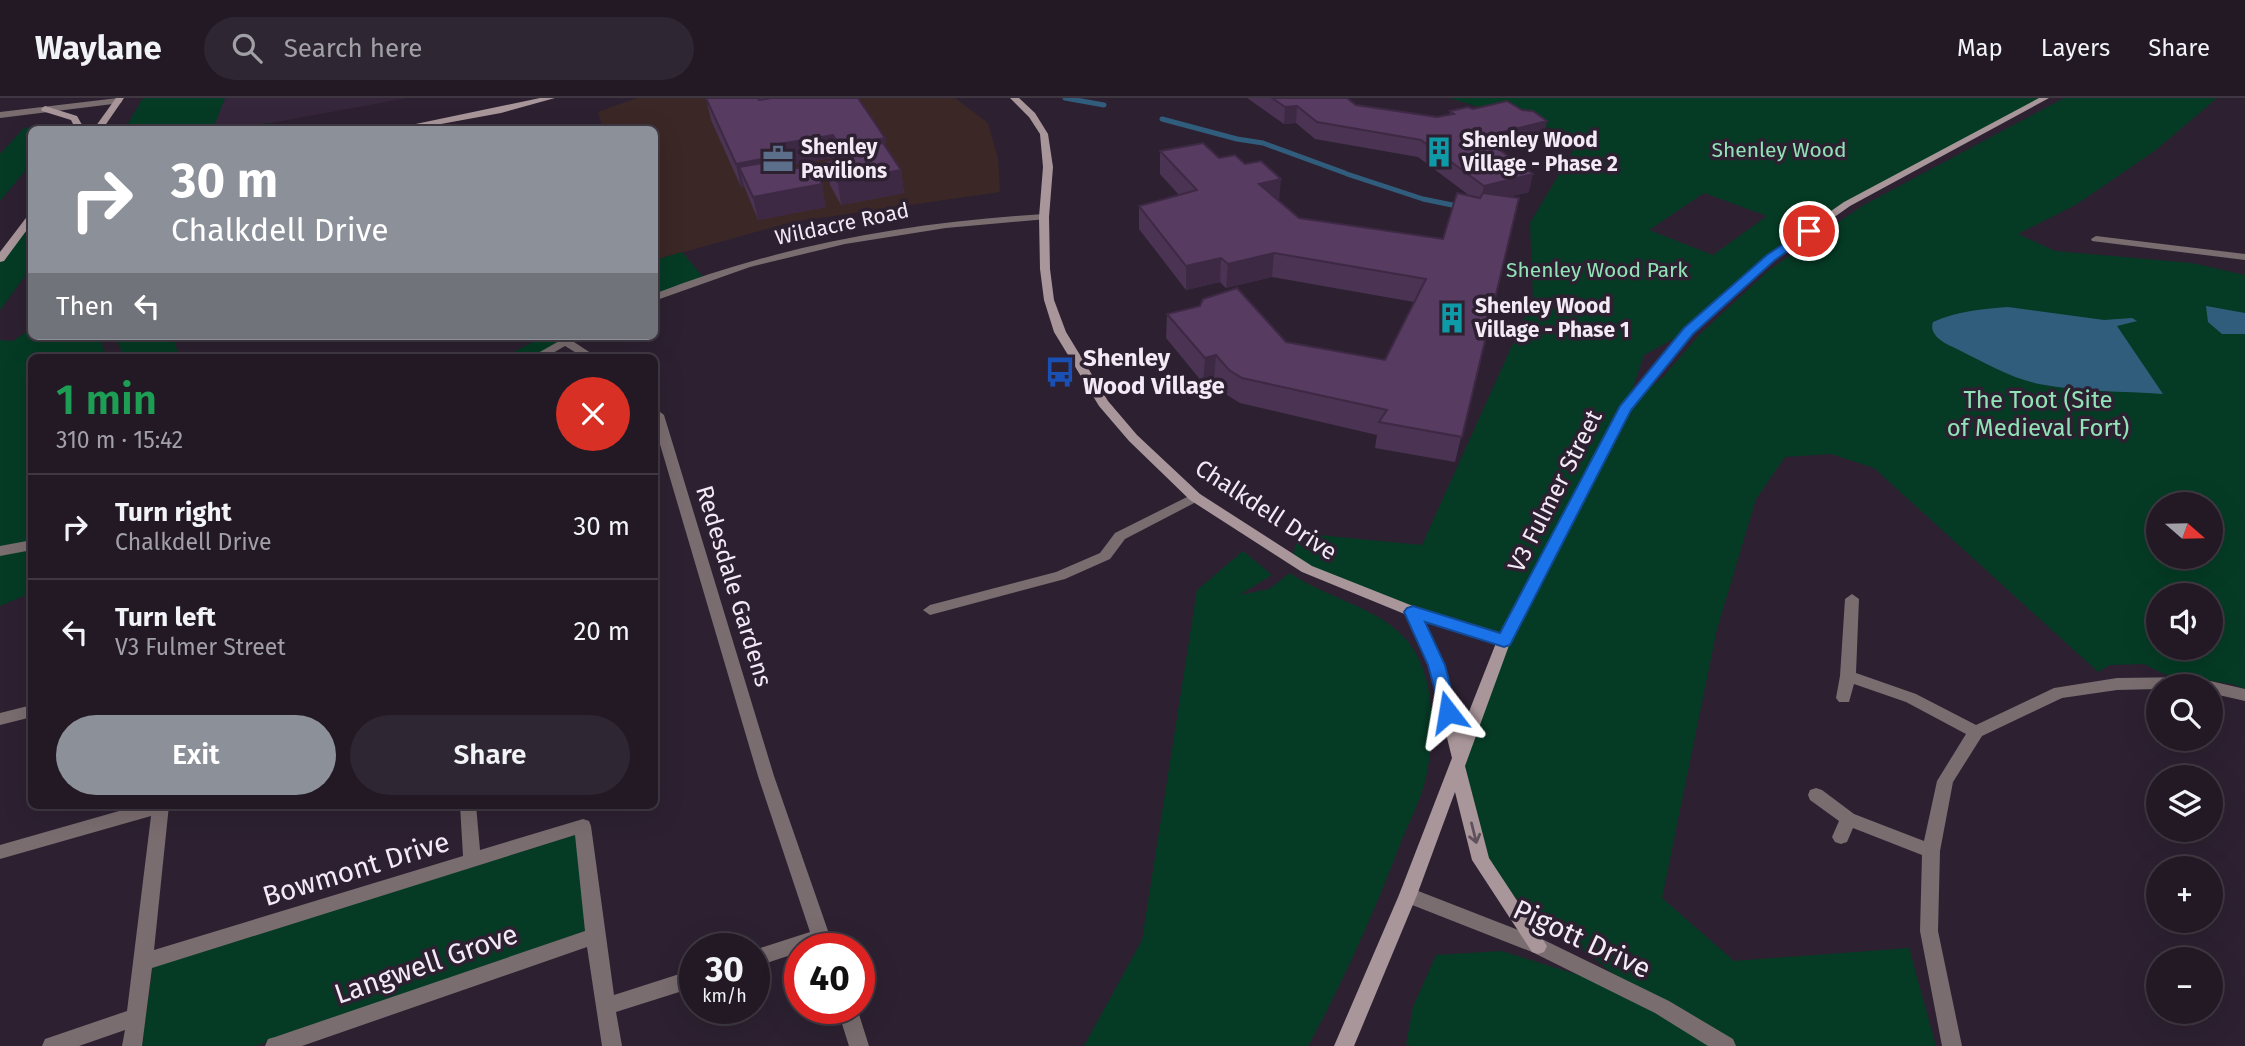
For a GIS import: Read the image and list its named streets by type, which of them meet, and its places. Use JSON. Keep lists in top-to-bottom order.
{
  "streets": {
    "street": [
      "Wildacre Road",
      "V3 Fulmer Street",
      "Chalkdell Drive",
      "Redesdale Gardens",
      "Bowmont Drive",
      "Pigott Drive",
      "Langwell Grove"
    ]
  },
  "crossings": [
    ["Wildacre Road", "Chalkdell Drive"],
    ["V3 Fulmer Street", "Chalkdell Drive"],
    ["V3 Fulmer Street", "Pigott Drive"],
    ["Bowmont Drive", "Langwell Grove"]
  ],
  "parks": ["Shenley Wood", "Shenley Wood Park", "The Toot (Site of Medieval Fort)"],
  "places": {
    "building": ["Shenley Wood Village - Phase 2", "Shenley Wood Village - Phase 1"],
    "office": ["Shenley Pavilions"],
    "bus stop": ["Shenley Wood Village"]
  },
  "north": "right",
  "page": {
    "header": "Waylane",
    "search": "Search here",
    "nav": ["Map", "Layers", "Share"],
    "turn": ["30 m", "Chalkdell Drive"],
    "then": "Then",
    "heading": ["1 min", "310 m · 15:42"],
    "list": [
      {
        "name": "Turn right",
        "note": "Chalkdell Drive",
        "value": "30 m"
      },
      {
        "name": "Turn left",
        "note": "V3 Fulmer Street",
        "value": "20 m"
      }
    ],
    "map_buttons": ["+", "−"],
    "buttons": ["Exit", "Share"],
    "speed": "30 km/h",
    "limit": "40"
  }
}
